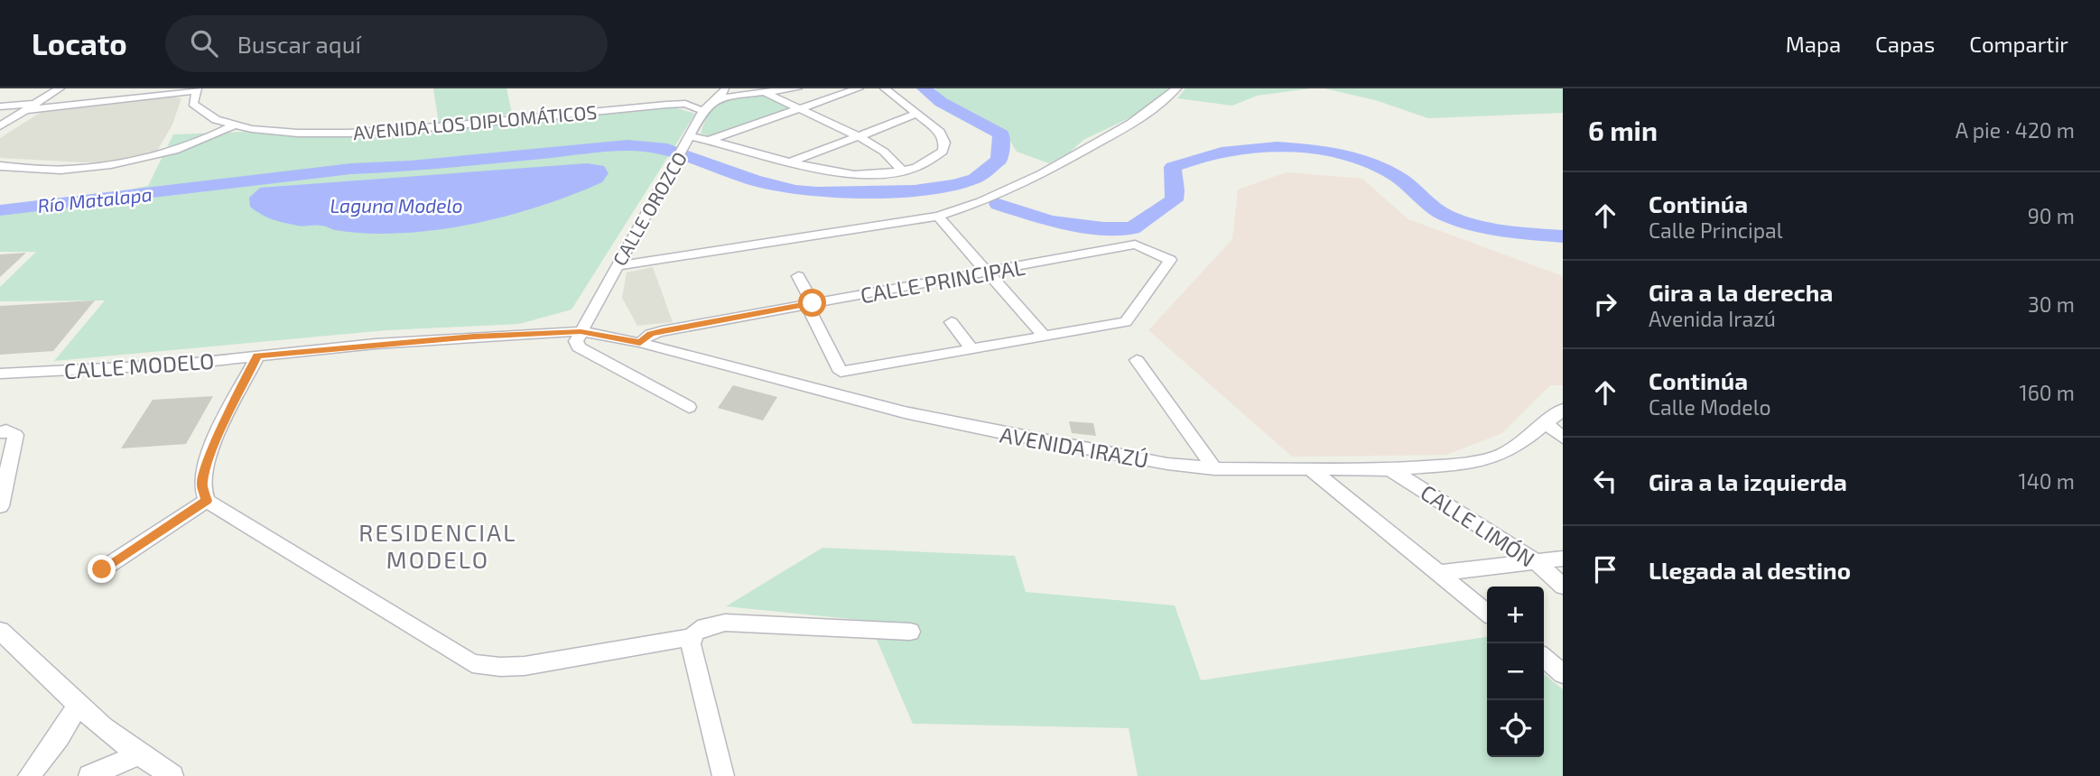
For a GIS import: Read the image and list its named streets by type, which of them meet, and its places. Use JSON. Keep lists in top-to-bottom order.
{
  "streets": {
    "street": [
      "AVENIDA LOS DIPLOMÁTICOS",
      "CALLE OROZCO",
      "CALLE PRINCIPAL",
      "CALLE MODELO",
      "AVENIDA IRAZÚ",
      "CALLE LIMÓN"
    ]
  },
  "crossings": [
    ["AVENIDA LOS DIPLOMÁTICOS", "CALLE OROZCO"],
    ["CALLE OROZCO", "CALLE MODELO"],
    ["CALLE OROZCO", "AVENIDA IRAZÚ"],
    ["CALLE PRINCIPAL", "AVENIDA IRAZÚ"],
    ["CALLE MODELO", "AVENIDA IRAZÚ"],
    ["AVENIDA IRAZÚ", "CALLE LIMÓN"]
  ],
  "districts": ["RESIDENCIAL MODELO"],
  "water": ["Río Matalapa", "Laguna Modelo"],
  "page": {
    "header": "Locato",
    "search": "Buscar aquí",
    "nav": ["Mapa", "Capas", "Compartir"],
    "heading": ["6 min", "A pie · 420 m"],
    "list": [
      ["Continúa", "Calle Principal", "90 m"],
      ["Gira a la derecha", "Avenida Irazú", "30 m"],
      ["Continúa", "Calle Modelo", "160 m"],
      ["Gira a la izquierda", "140 m"],
      "Llegada al destino"
    ],
    "map_buttons": ["+", "−"]
  }
}
